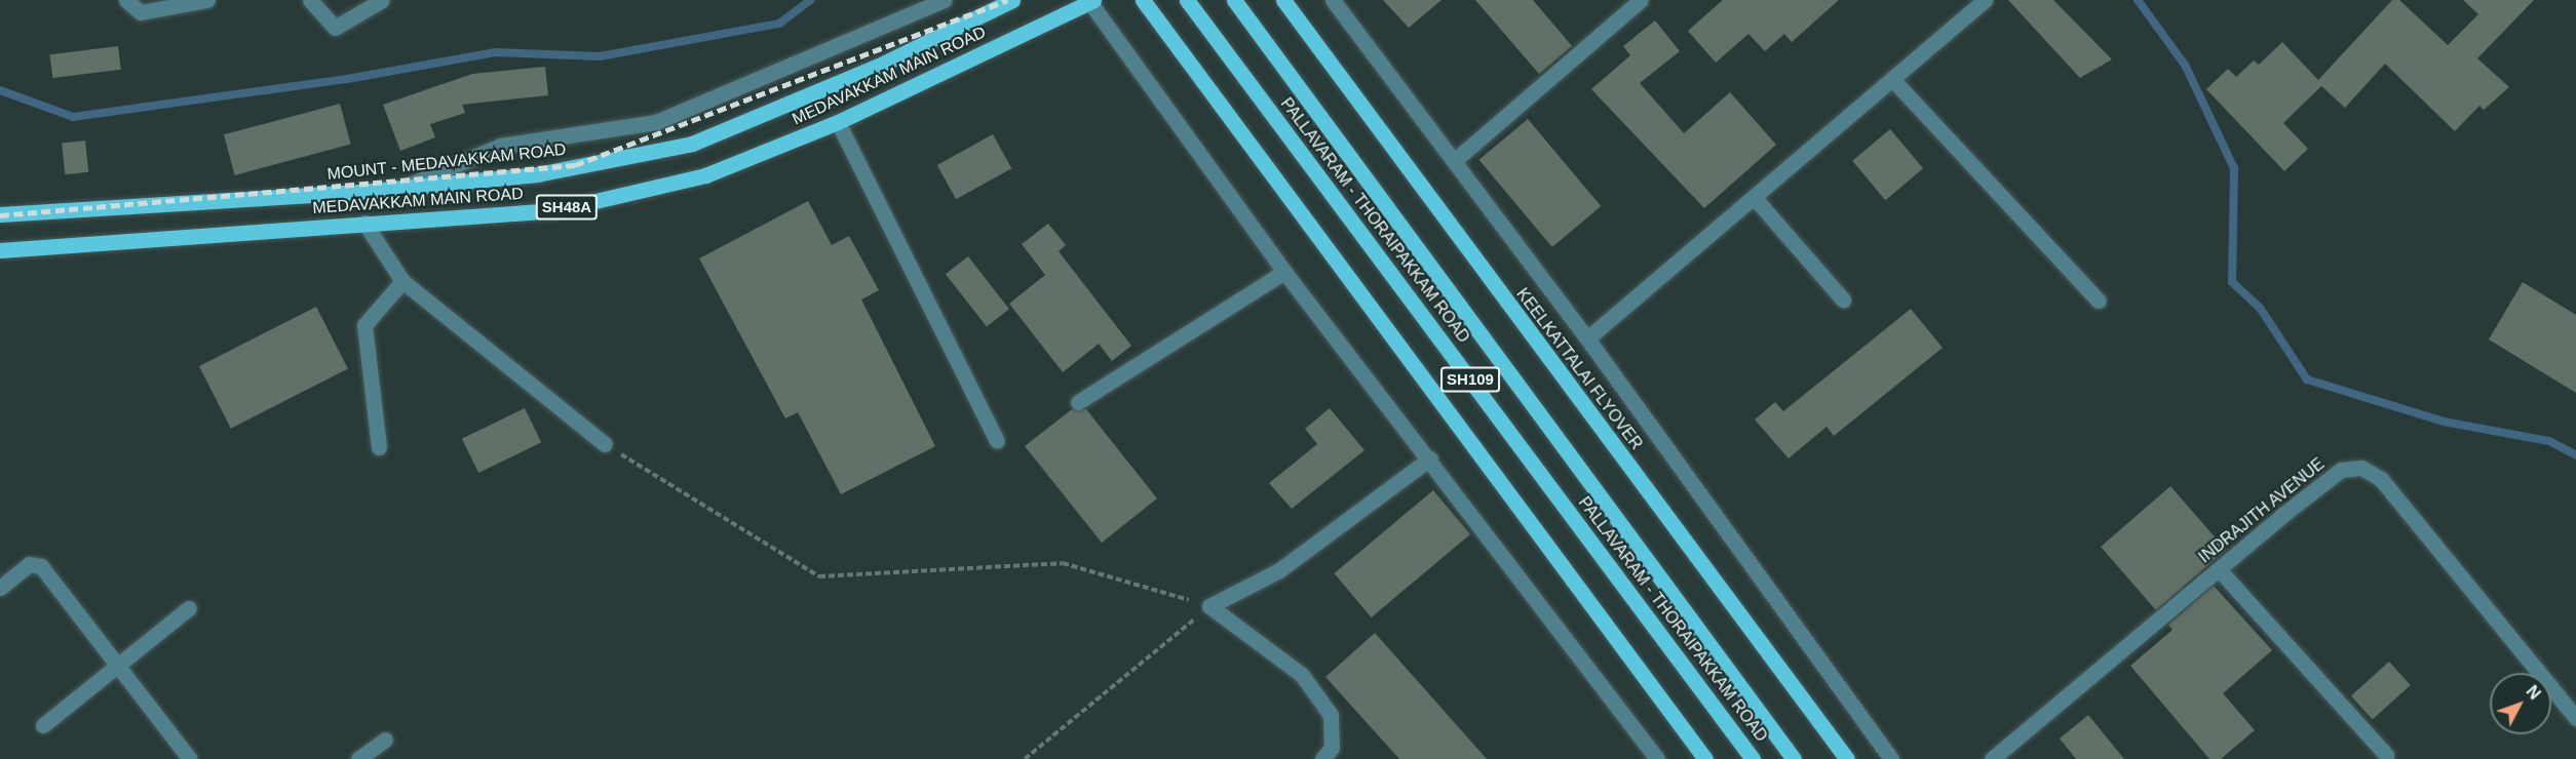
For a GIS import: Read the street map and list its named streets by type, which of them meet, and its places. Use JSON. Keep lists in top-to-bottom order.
{
  "streets": {
    "main road": [
      "MEDAVAKKAM MAIN ROAD",
      "MOUNT - MEDAVAKKAM ROAD",
      "SH48A",
      "PALLAVARAM - THORAIPAKKAM ROAD",
      "KEELKATTALAI FLYOVER",
      "SH109"
    ],
    "street": ["INDRAJITH AVENUE"]
  },
  "north": "top right"
}
